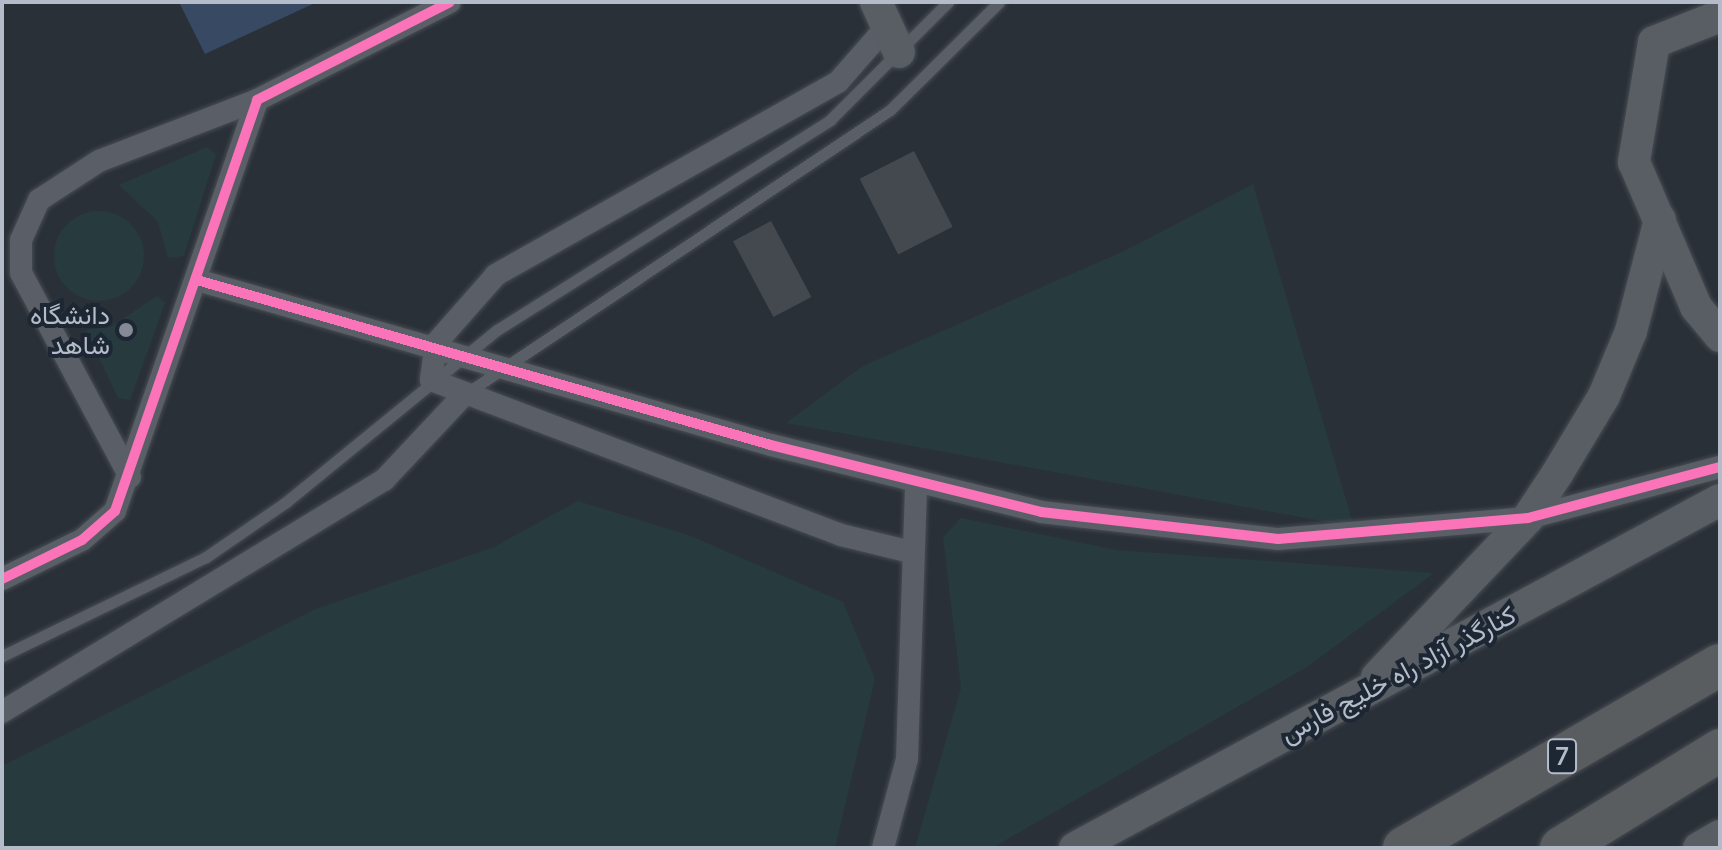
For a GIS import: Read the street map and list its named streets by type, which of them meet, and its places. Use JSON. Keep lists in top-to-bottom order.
{
  "streets": {
    "highway": ["7"],
    "street": ["کنارگذر آزاد راه خلیج فارس"]
  },
  "places": ["دانشگاه شاهد"]
}
